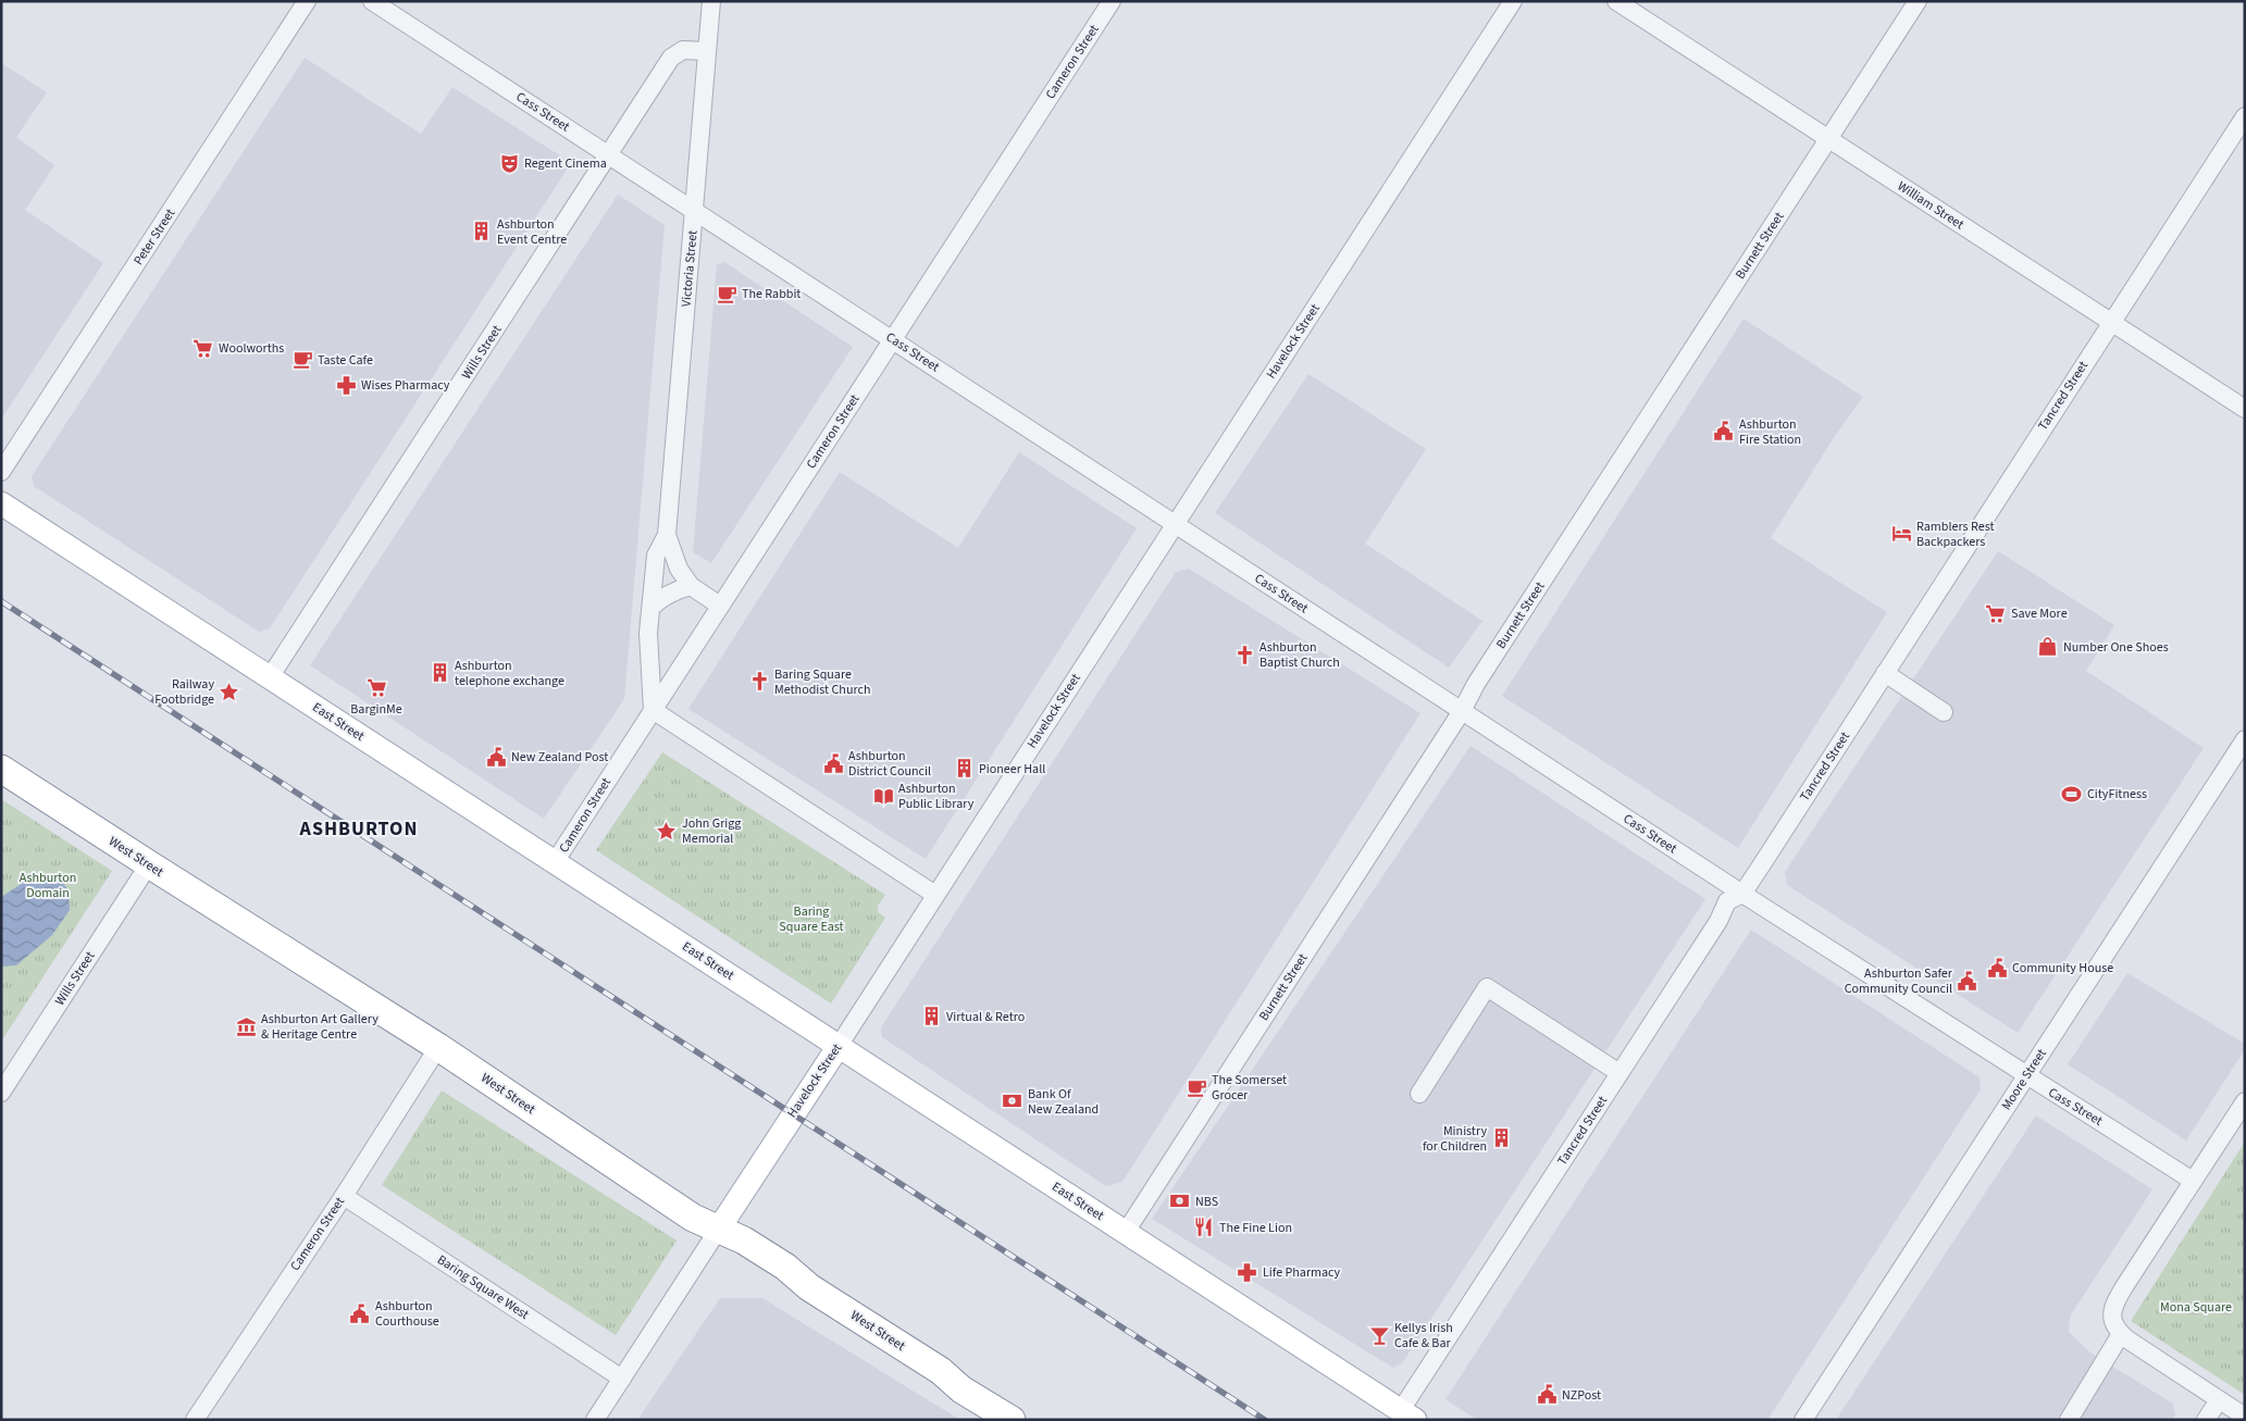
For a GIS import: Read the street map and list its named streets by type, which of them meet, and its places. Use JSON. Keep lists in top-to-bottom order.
{
  "streets": {
    "highway": ["West Street"],
    "main road": ["Havelock Street", "East Street"],
    "street": [
      "Cameron Street",
      "Cass Street",
      "William Street",
      "Peter Street",
      "Burnett Street",
      "Victoria Street",
      "Wills Street",
      "Tancred Street",
      "Moore Street",
      "Baring Square West"
    ]
  },
  "crossings": [
    ["Cameron Street", "Cass Street"],
    ["Cameron Street", "Victoria Street"],
    ["Cameron Street", "East Street"],
    ["Cameron Street", "West Street"],
    ["Cameron Street", "Baring Square West"],
    ["Cass Street", "Burnett Street"],
    ["Cass Street", "Victoria Street"],
    ["Cass Street", "Havelock Street"],
    ["Cass Street", "Wills Street"],
    ["Cass Street", "Tancred Street"],
    ["Cass Street", "Moore Street"],
    ["William Street", "Burnett Street"],
    ["William Street", "Tancred Street"],
    ["Burnett Street", "East Street"],
    ["Victoria Street", "Wills Street"],
    ["Havelock Street", "East Street"],
    ["Havelock Street", "West Street"],
    ["Havelock Street", "Baring Square West"],
    ["Wills Street", "East Street"],
    ["Wills Street", "West Street"],
    ["Tancred Street", "East Street"]
  ],
  "districts": ["ASHBURTON"],
  "parks": ["Ashburton Domain", "Baring Square East", "Mona Square"],
  "places": {
    "theatre": ["Regent Cinema"],
    "building": [
      "Ashburton Event Centre",
      "Ashburton telephone exchange",
      "Pioneer Hall",
      "Virtual & Retro",
      "Ministry for Children"
    ],
    "cafe": ["The Rabbit", "Taste Cafe", "The Somerset Grocer"],
    "supermarket": ["Woolworths", "Save More", "BarginMe"],
    "pharmacy": ["Wises Pharmacy", "Life Pharmacy"],
    "public building": [
      "Ashburton Fire Station",
      "New Zealand Post",
      "Ashburton District Council",
      "Community House",
      "Ashburton Safer Community Council",
      "Ashburton Courthouse",
      "NZPost"
    ],
    "hotel": ["Ramblers Rest Backpackers"],
    "shop": ["Number One Shoes"],
    "church": ["Ashburton Baptist Church", "Baring Square Methodist Church"],
    "place": ["Railway Footbridge", "John Grigg Memorial"],
    "sports": ["CityFitness"],
    "library": ["Ashburton Public Library"],
    "museum": ["Ashburton Art Gallery & Heritage Centre"],
    "bank": ["Bank Of New Zealand", "NBS"],
    "restaurant": ["The Fine Lion"],
    "bar": ["Kellys Irish Cafe & Bar"]
  }
}
